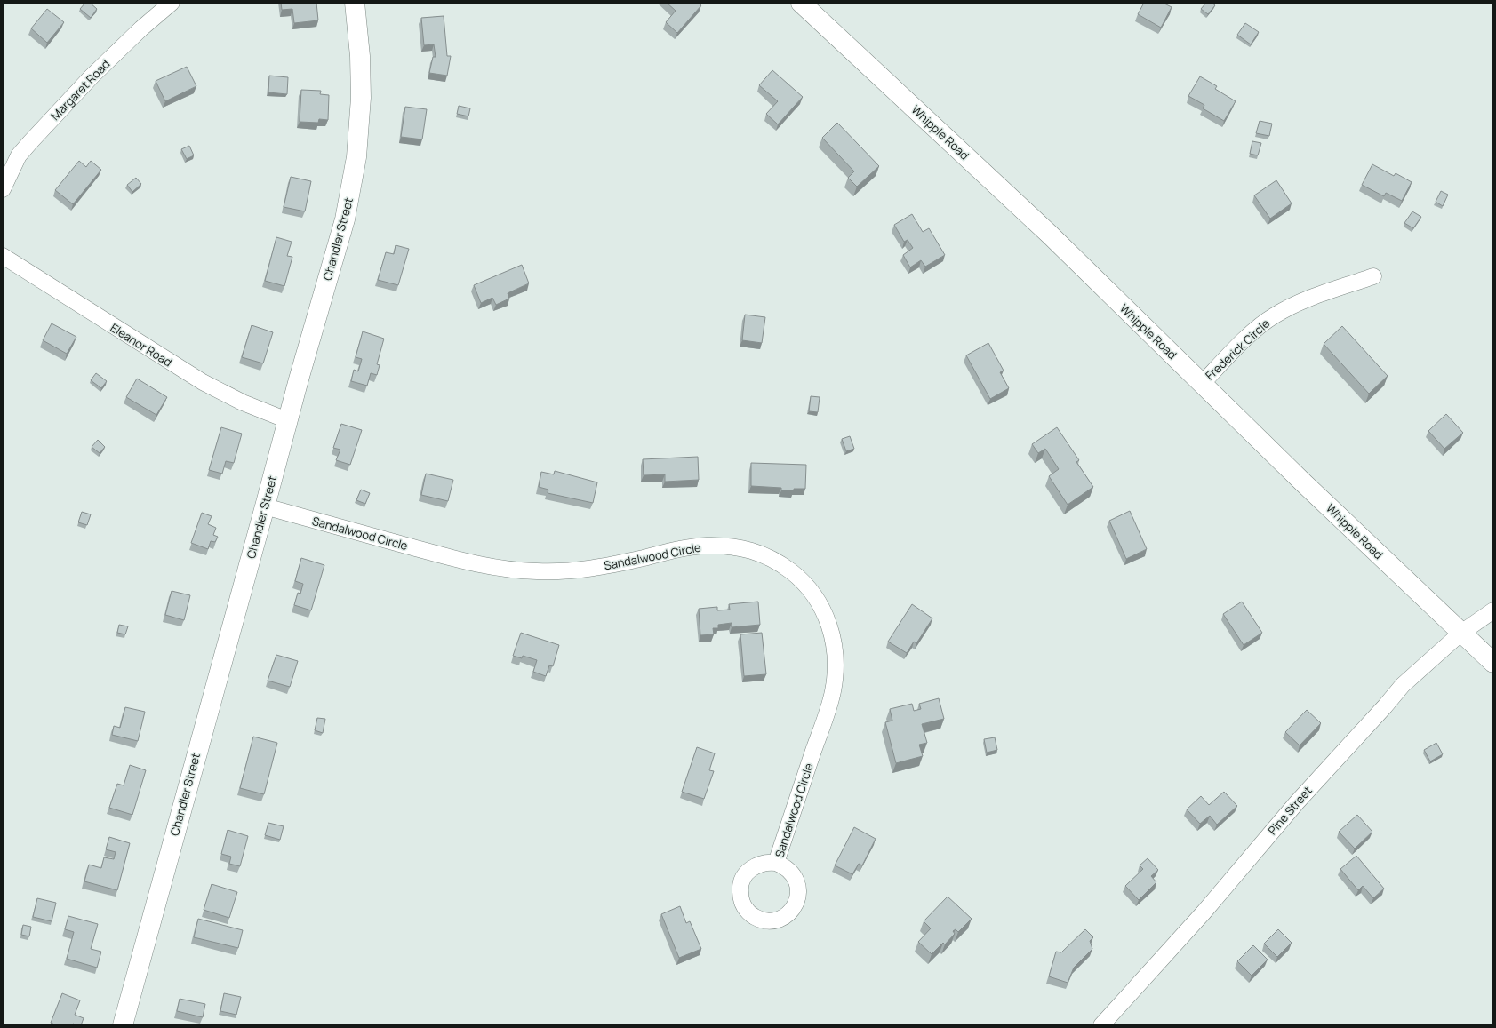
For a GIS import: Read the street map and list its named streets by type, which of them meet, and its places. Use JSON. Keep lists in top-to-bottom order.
{
  "streets": {
    "main road": ["Whipple Road", "Chandler Street"],
    "street": [
      "Margaret Road",
      "Eleanor Road",
      "Frederick Circle",
      "Sandalwood Circle",
      "Pine Street"
    ]
  },
  "crossings": [
    ["Whipple Road", "Frederick Circle"],
    ["Whipple Road", "Pine Street"],
    ["Chandler Street", "Eleanor Road"],
    ["Chandler Street", "Sandalwood Circle"]
  ]
}
